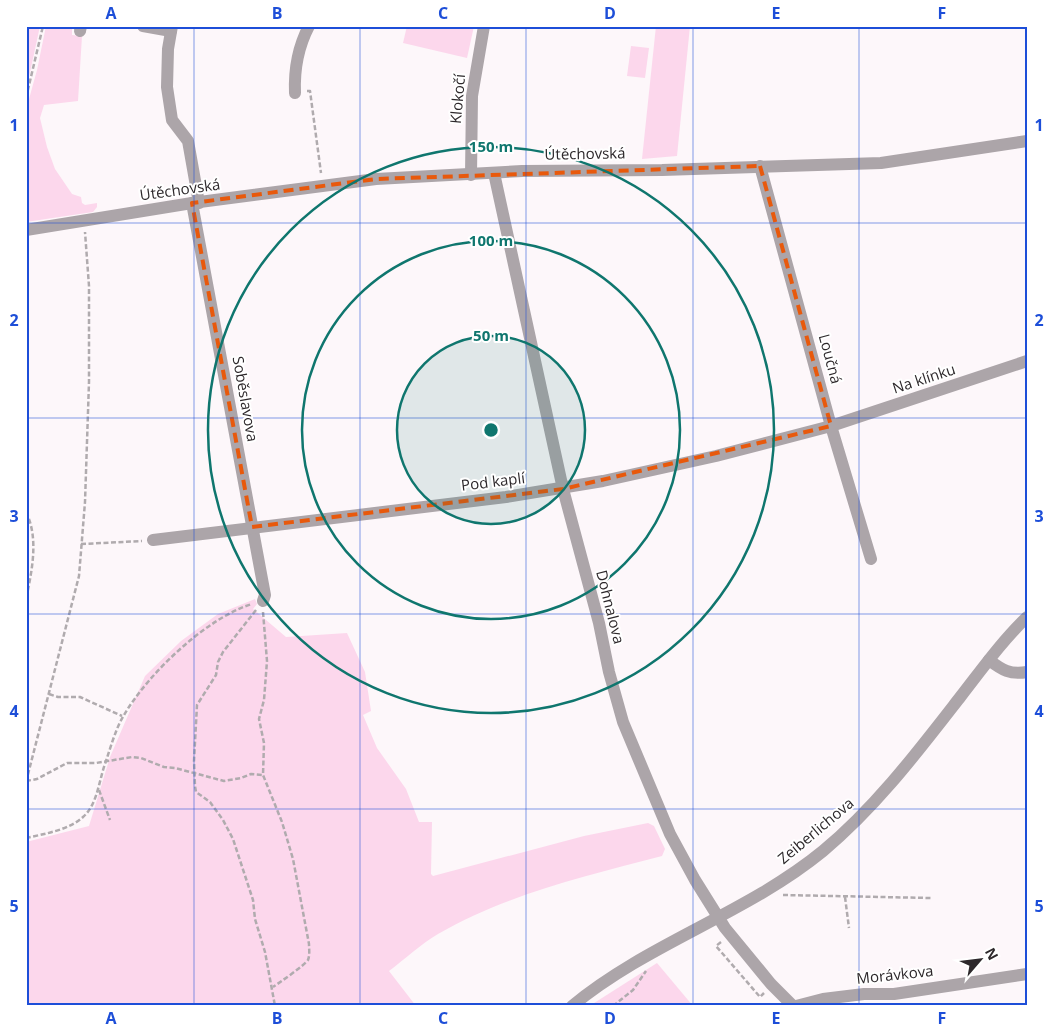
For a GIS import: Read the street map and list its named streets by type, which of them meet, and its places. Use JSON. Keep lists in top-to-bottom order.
{
  "streets": {
    "street": [
      "Klokočí",
      "Útěchovská",
      "Loučná",
      "Na klínku",
      "Soběslavova",
      "Pod kaplí",
      "Dohnalova",
      "Zeiberlichova",
      "Morávkova"
    ]
  },
  "crossings": [
    ["Klokočí", "Útěchovská"],
    ["Útěchovská", "Loučná"],
    ["Útěchovská", "Soběslavova"],
    ["Útěchovská", "Dohnalova"],
    ["Loučná", "Na klínku"],
    ["Loučná", "Pod kaplí"],
    ["Na klínku", "Pod kaplí"],
    ["Soběslavova", "Pod kaplí"],
    ["Pod kaplí", "Dohnalova"],
    ["Dohnalova", "Zeiberlichova"],
    ["Dohnalova", "Morávkova"]
  ],
  "north": "top right",
  "grid": {
    "columns": [
      "A",
      "B",
      "C",
      "D",
      "E",
      "F"
    ],
    "rows": [
      "1",
      "2",
      "3",
      "4",
      "5"
    ]
  },
  "rings": ["150 m", "100 m", "50 m"]
}
